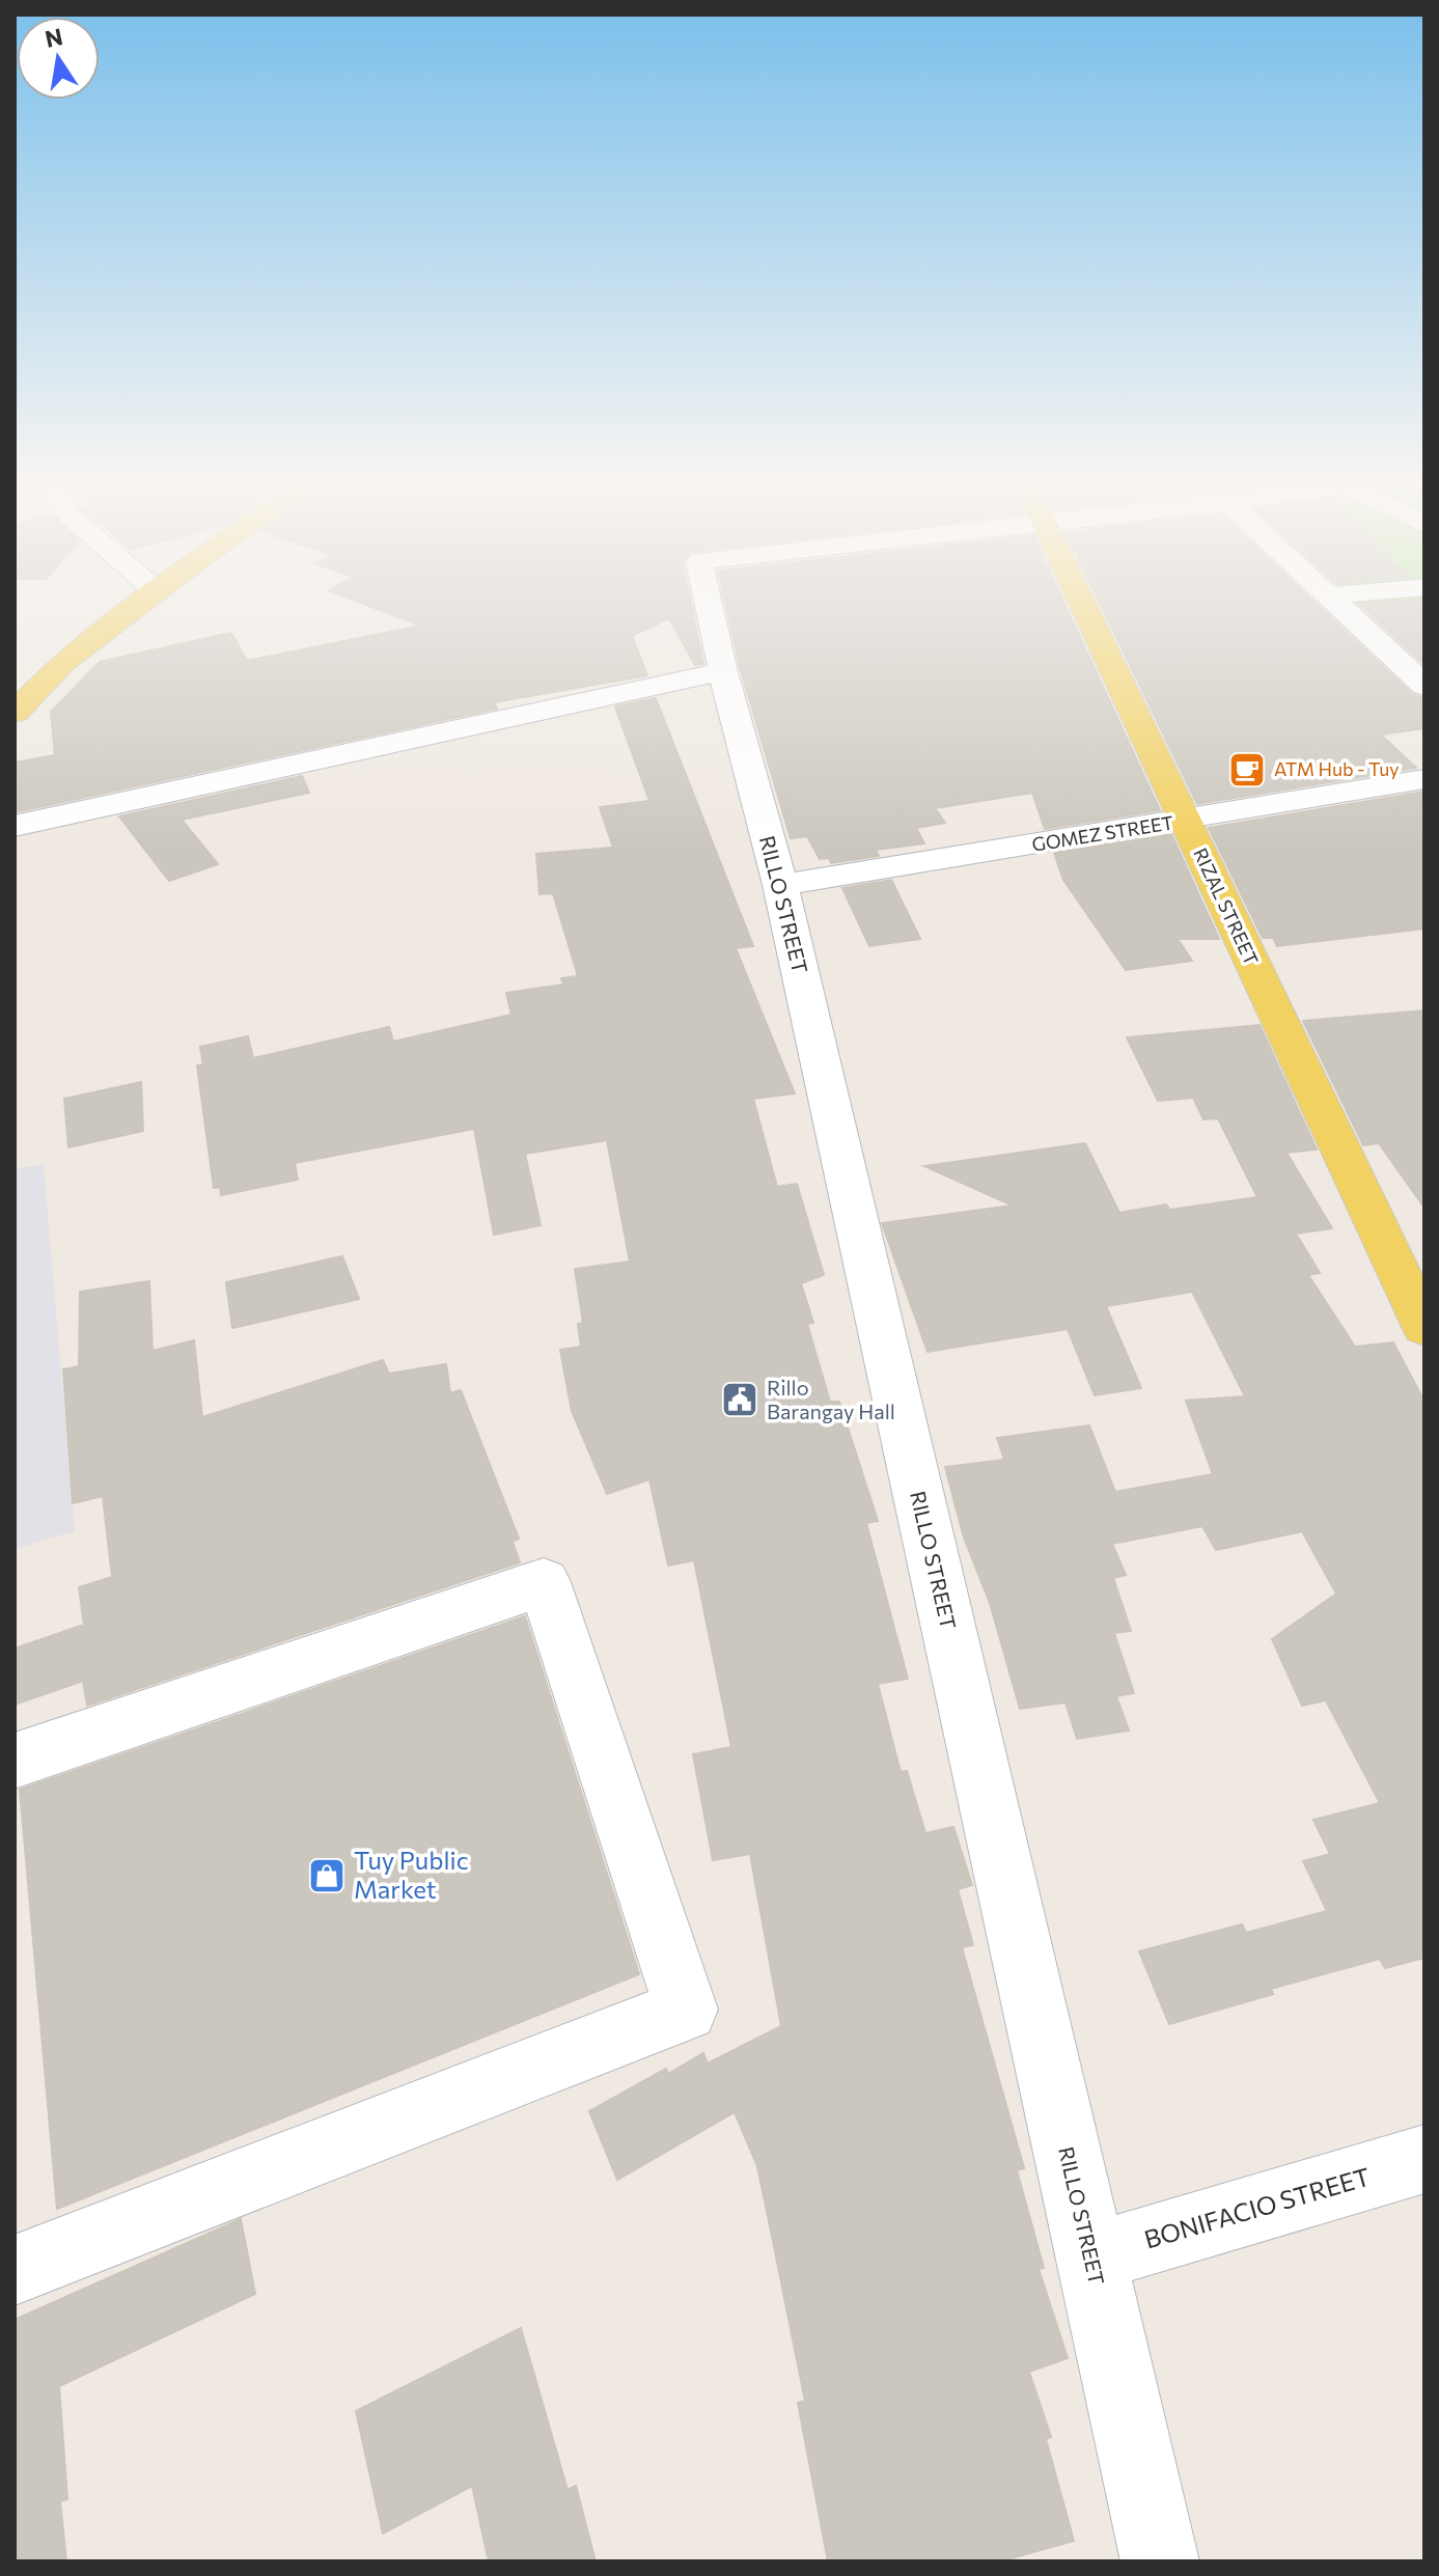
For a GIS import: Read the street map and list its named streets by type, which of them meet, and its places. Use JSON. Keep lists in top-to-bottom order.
{
  "streets": {
    "main road": ["RIZAL STREET"],
    "street": ["GOMEZ STREET", "RILLO STREET", "BONIFACIO STREET"]
  },
  "crossings": [
    ["GOMEZ STREET", "RILLO STREET"],
    ["GOMEZ STREET", "RIZAL STREET"],
    ["RILLO STREET", "BONIFACIO STREET"]
  ],
  "places": {
    "cafe": ["ATM Hub - Tuy"],
    "public building": ["Rillo Barangay Hall"],
    "shop": ["Tuy Public Market"]
  },
  "north": "top"
}
